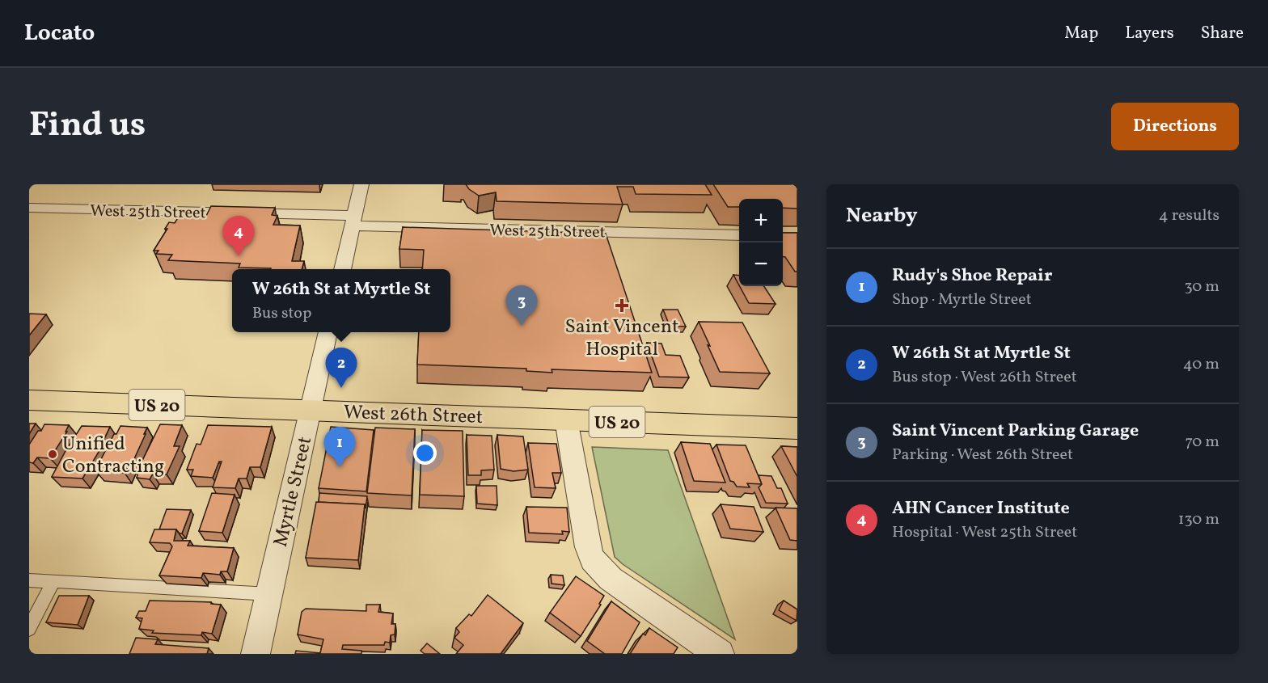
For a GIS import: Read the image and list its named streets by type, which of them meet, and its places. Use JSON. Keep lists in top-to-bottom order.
{
  "streets": {
    "main road": ["US 20", "West 26th Street"],
    "street": ["West 25th Street", "Myrtle Street"]
  },
  "crossings": [
    ["West 26th Street", "Myrtle Street"]
  ],
  "places": {
    "health": ["Saint Vincent Hospital"],
    "other": ["Unified Contracting"]
  },
  "page": {
    "header": "Locato",
    "nav": ["Map", "Layers", "Share"],
    "title": "Find us",
    "buttons": "Directions",
    "heading": ["Nearby", "4 results"],
    "map_buttons": ["+", "−"],
    "pins": [
      "4",
      "3",
      "2",
      "1"
    ],
    "list": [
      {
        "mark": "1",
        "name": "Rudy's Shoe Repair",
        "note": "Shop · Myrtle Street",
        "value": "30 m"
      },
      {
        "mark": "2",
        "name": "W 26th St at Myrtle St",
        "note": "Bus stop · West 26th Street",
        "value": "40 m"
      },
      {
        "mark": "3",
        "name": "Saint Vincent Parking Garage",
        "note": "Parking · West 26th Street",
        "value": "70 m"
      },
      {
        "mark": "4",
        "name": "AHN Cancer Institute",
        "note": "Hospital · West 25th Street",
        "value": "130 m"
      }
    ],
    "popup": ["W 26th St at Myrtle St", "Bus stop"]
  }
}
